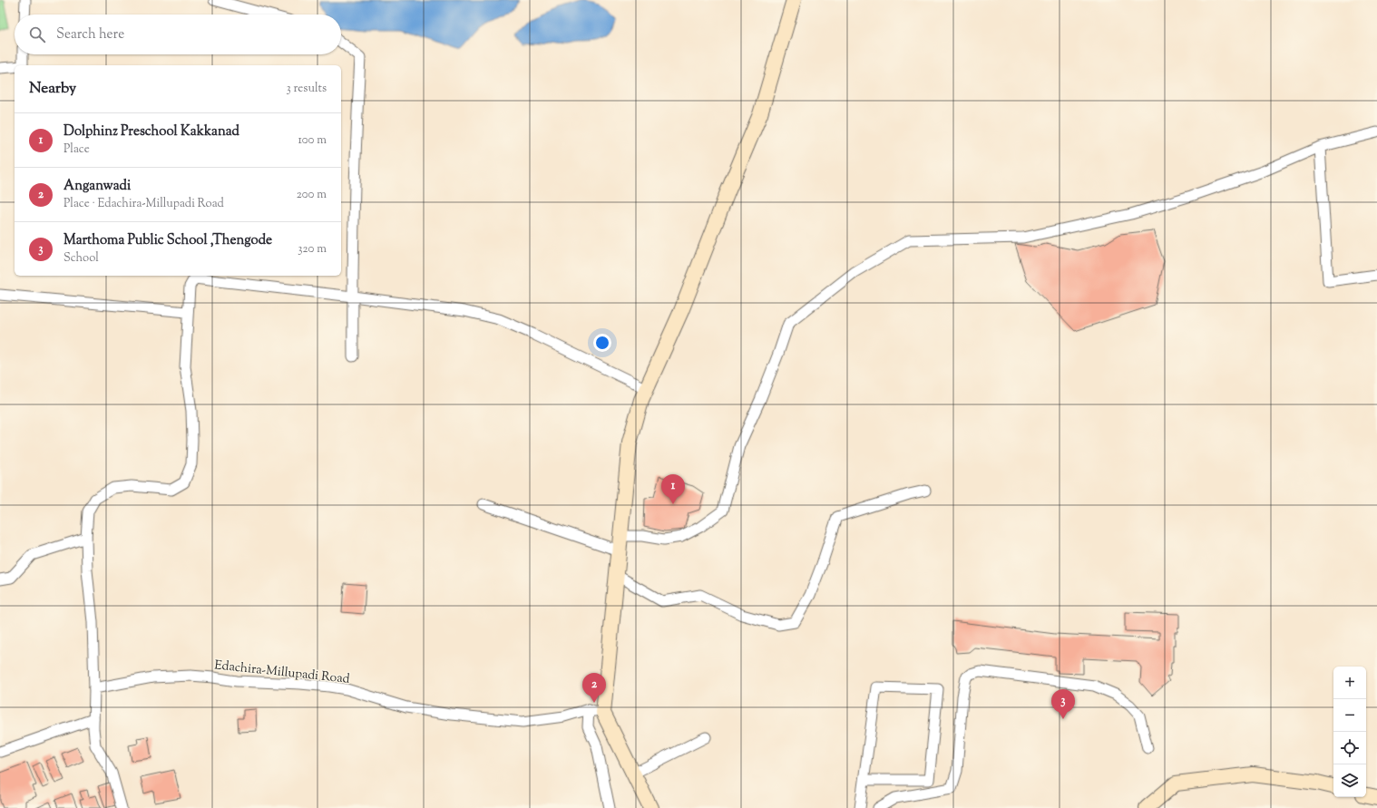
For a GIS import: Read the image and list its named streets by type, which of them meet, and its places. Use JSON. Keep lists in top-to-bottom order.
{
  "streets": {
    "street": ["Edachira-Millupadi Road"]
  },
  "page": {
    "search": "Search here",
    "heading": ["Nearby", "3 results"],
    "list": [
      {
        "mark": "1",
        "name": "Dolphinz Preschool Kakkanad",
        "note": "Place",
        "value": "100 m"
      },
      {
        "mark": "2",
        "name": "Anganwadi",
        "note": "Place · Edachira-Millupadi Road",
        "value": "200 m"
      },
      {
        "mark": "3",
        "name": "Marthoma Public School ,Thengode",
        "note": "School",
        "value": "320 m"
      }
    ],
    "pins": ["1", "2", "3"],
    "map_buttons": ["+", "−"]
  }
}
